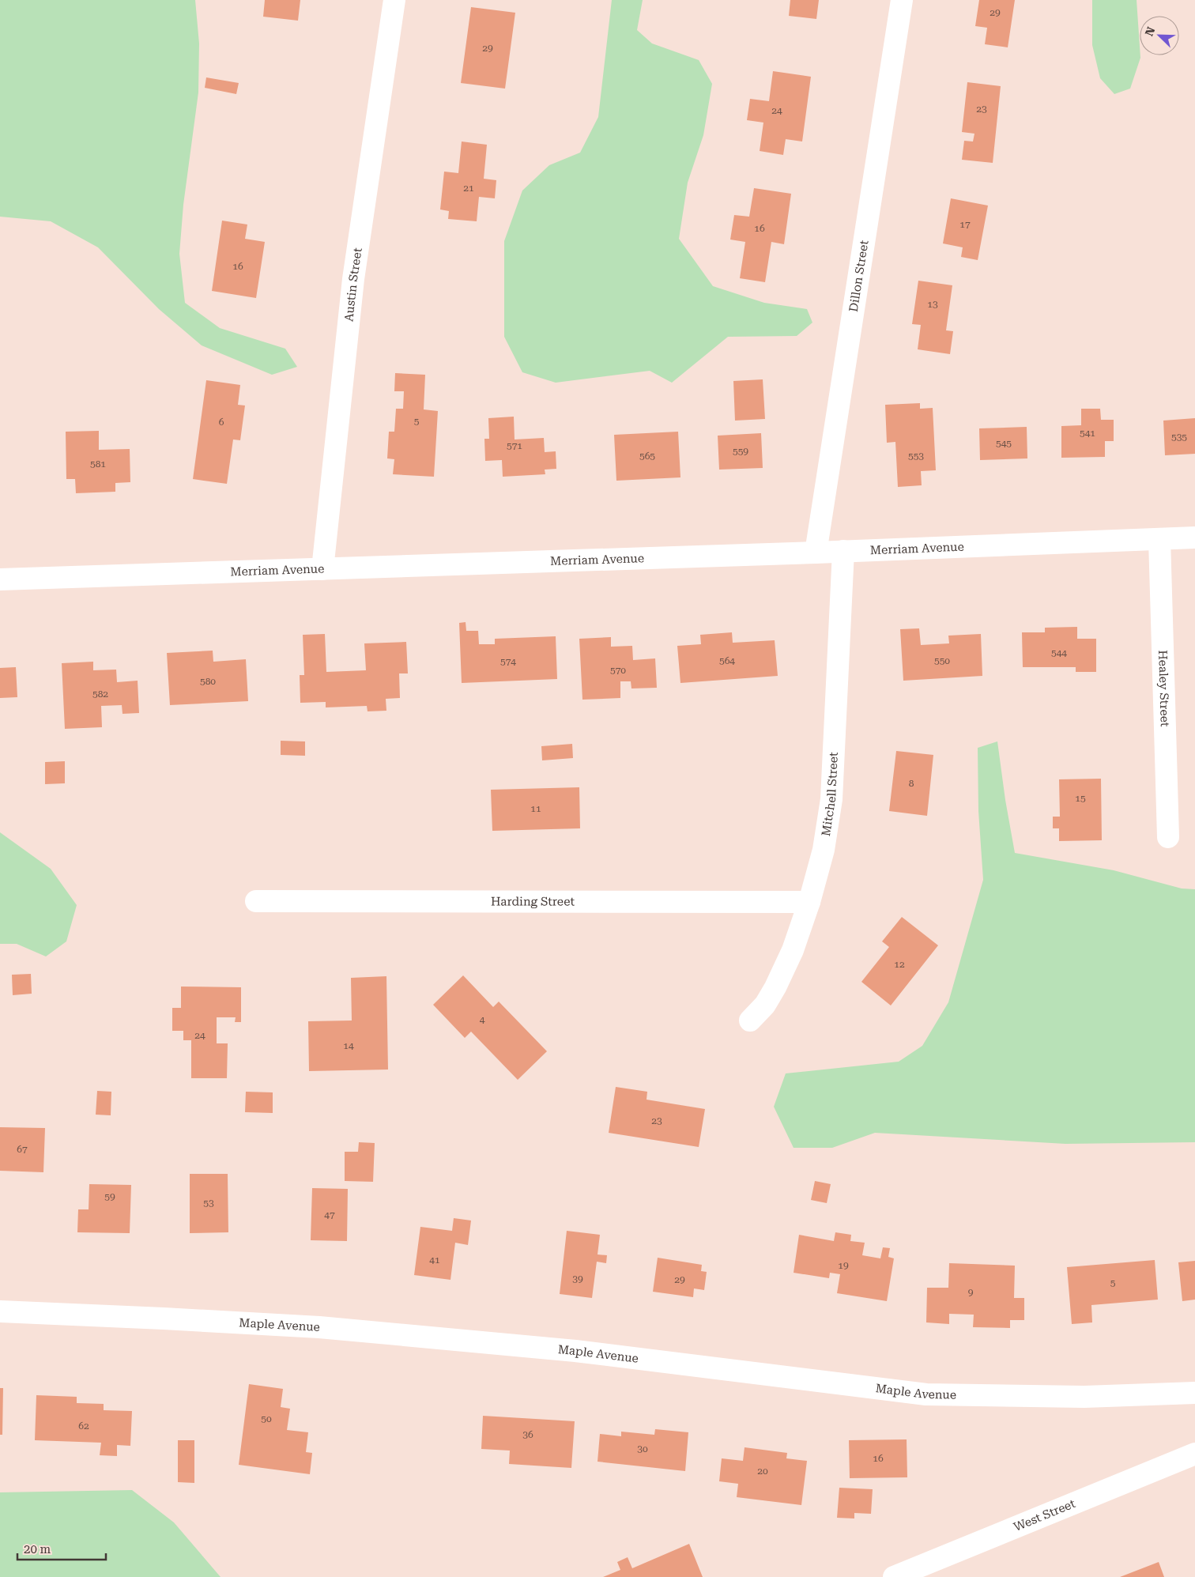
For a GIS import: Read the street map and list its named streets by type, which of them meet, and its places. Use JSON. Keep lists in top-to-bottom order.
{
  "streets": {
    "street": [
      "Dillon Street",
      "Austin Street",
      "Merriam Avenue",
      "Healey Street",
      "Mitchell Street",
      "Harding Street",
      "Maple Avenue",
      "West Street"
    ]
  },
  "crossings": [
    ["Dillon Street", "Merriam Avenue"],
    ["Austin Street", "Merriam Avenue"],
    ["Merriam Avenue", "Healey Street"],
    ["Merriam Avenue", "Mitchell Street"],
    ["Mitchell Street", "Harding Street"]
  ],
  "house_numbers": [
    "29",
    "29",
    "23",
    "24",
    "21",
    "17",
    "16",
    "16",
    "13",
    "5",
    "6",
    "541",
    "535",
    "545",
    "571",
    "559",
    "565",
    "553",
    "581",
    "544",
    "564",
    "550",
    "574",
    "570",
    "580",
    "582",
    "8",
    "15",
    "11",
    "12",
    "4",
    "24",
    "14",
    "23",
    "67",
    "59",
    "53",
    "47",
    "41",
    "19",
    "39",
    "29",
    "5",
    "9",
    "50",
    "62",
    "36",
    "30",
    "16",
    "20"
  ],
  "scale_bar": "20 m",
  "north": "top left"
}
